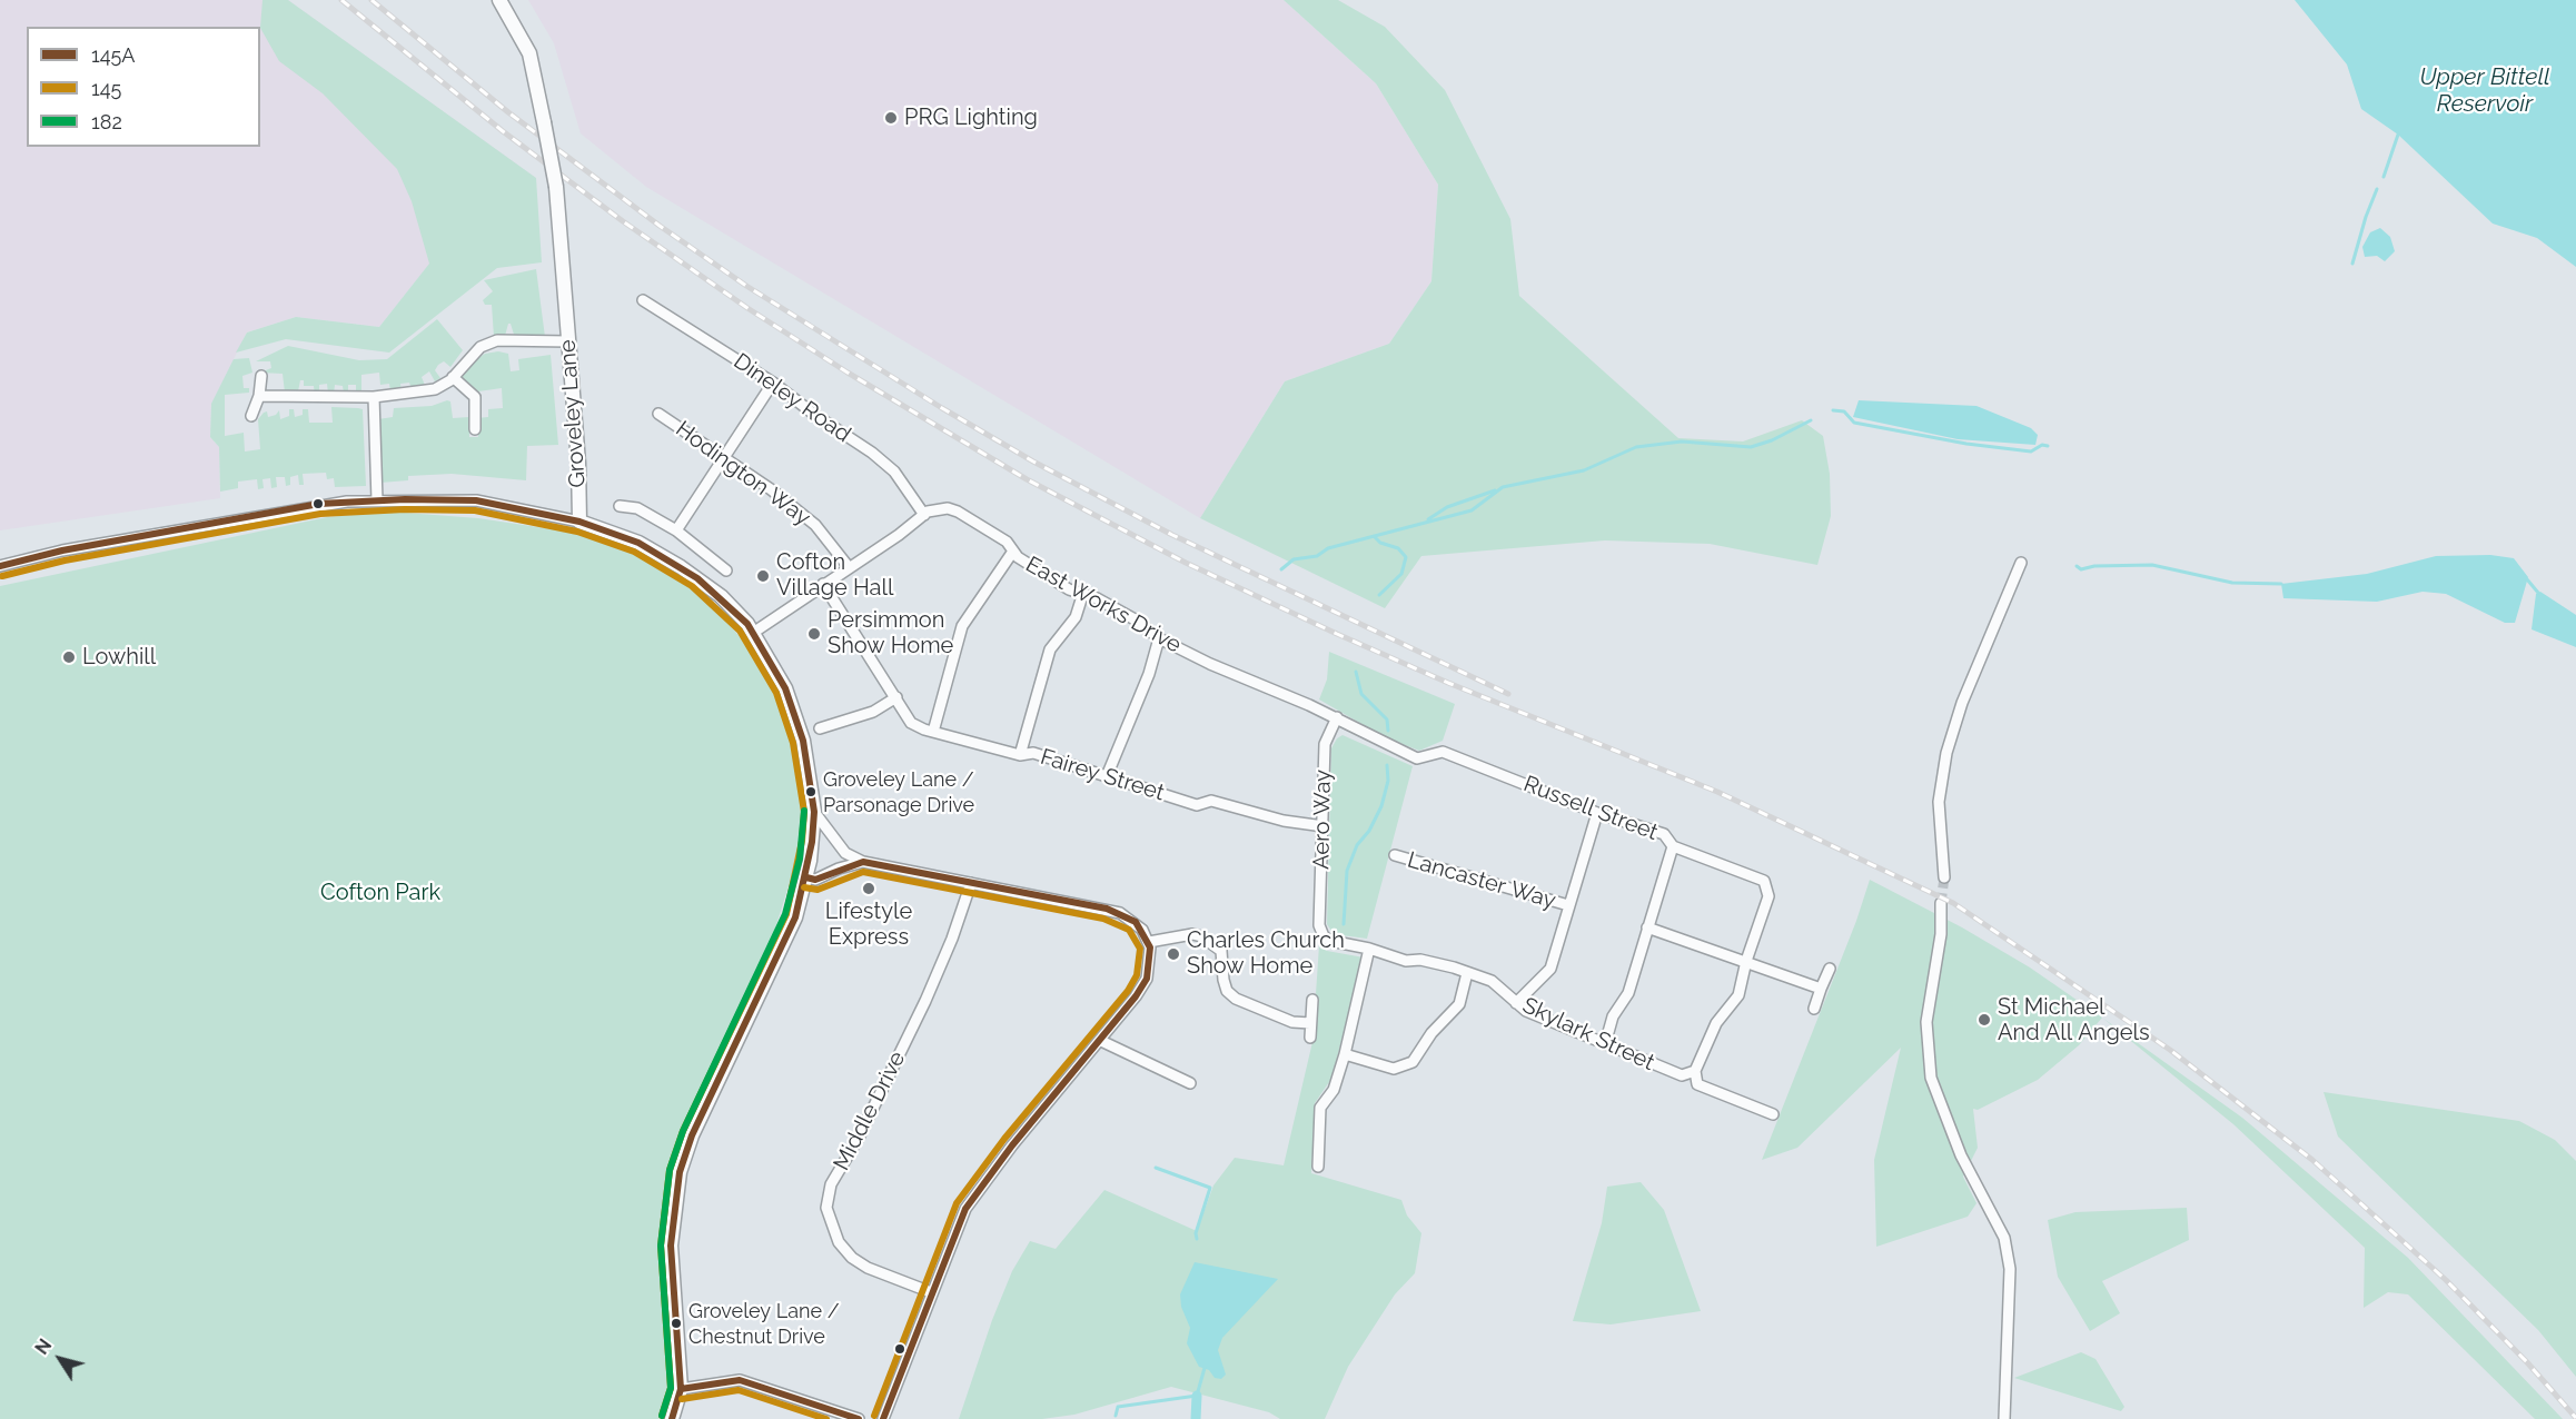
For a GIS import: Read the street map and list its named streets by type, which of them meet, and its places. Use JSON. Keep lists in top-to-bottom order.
{
  "streets": {
    "main road": ["Groveley Lane"],
    "street": [
      "Dineley Road",
      "Hodington Way",
      "East Works Drive",
      "Fairey Street",
      "Russell Street",
      "Aero Way",
      "Lancaster Way",
      "Skylark Street",
      "Middle Drive"
    ]
  },
  "crossings": [
    ["Dineley Road", "East Works Drive"],
    ["Hodington Way", "East Works Drive"],
    ["East Works Drive", "Fairey Street"],
    ["East Works Drive", "Russell Street"],
    ["East Works Drive", "Aero Way"],
    ["Fairey Street", "Aero Way"],
    ["Russell Street", "Aero Way"],
    ["Aero Way", "Skylark Street"]
  ],
  "water": ["Upper Bittell Reservoir"],
  "parks": ["Cofton Park"],
  "places": [
    "PRG Lighting",
    "Cofton Village Hall",
    "Persimmon Show Home",
    "Lowhill",
    "Groveley Lane / Parsonage Drive",
    "Lifestyle Express",
    "Charles Church Show Home",
    "St Michael And All Angels",
    "Groveley Lane / Chestnut Drive"
  ],
  "lines": ["transit line 145A", "transit line 145", "transit line 182"],
  "legend": ["145A", "145", "182"],
  "north": "top left"
}
